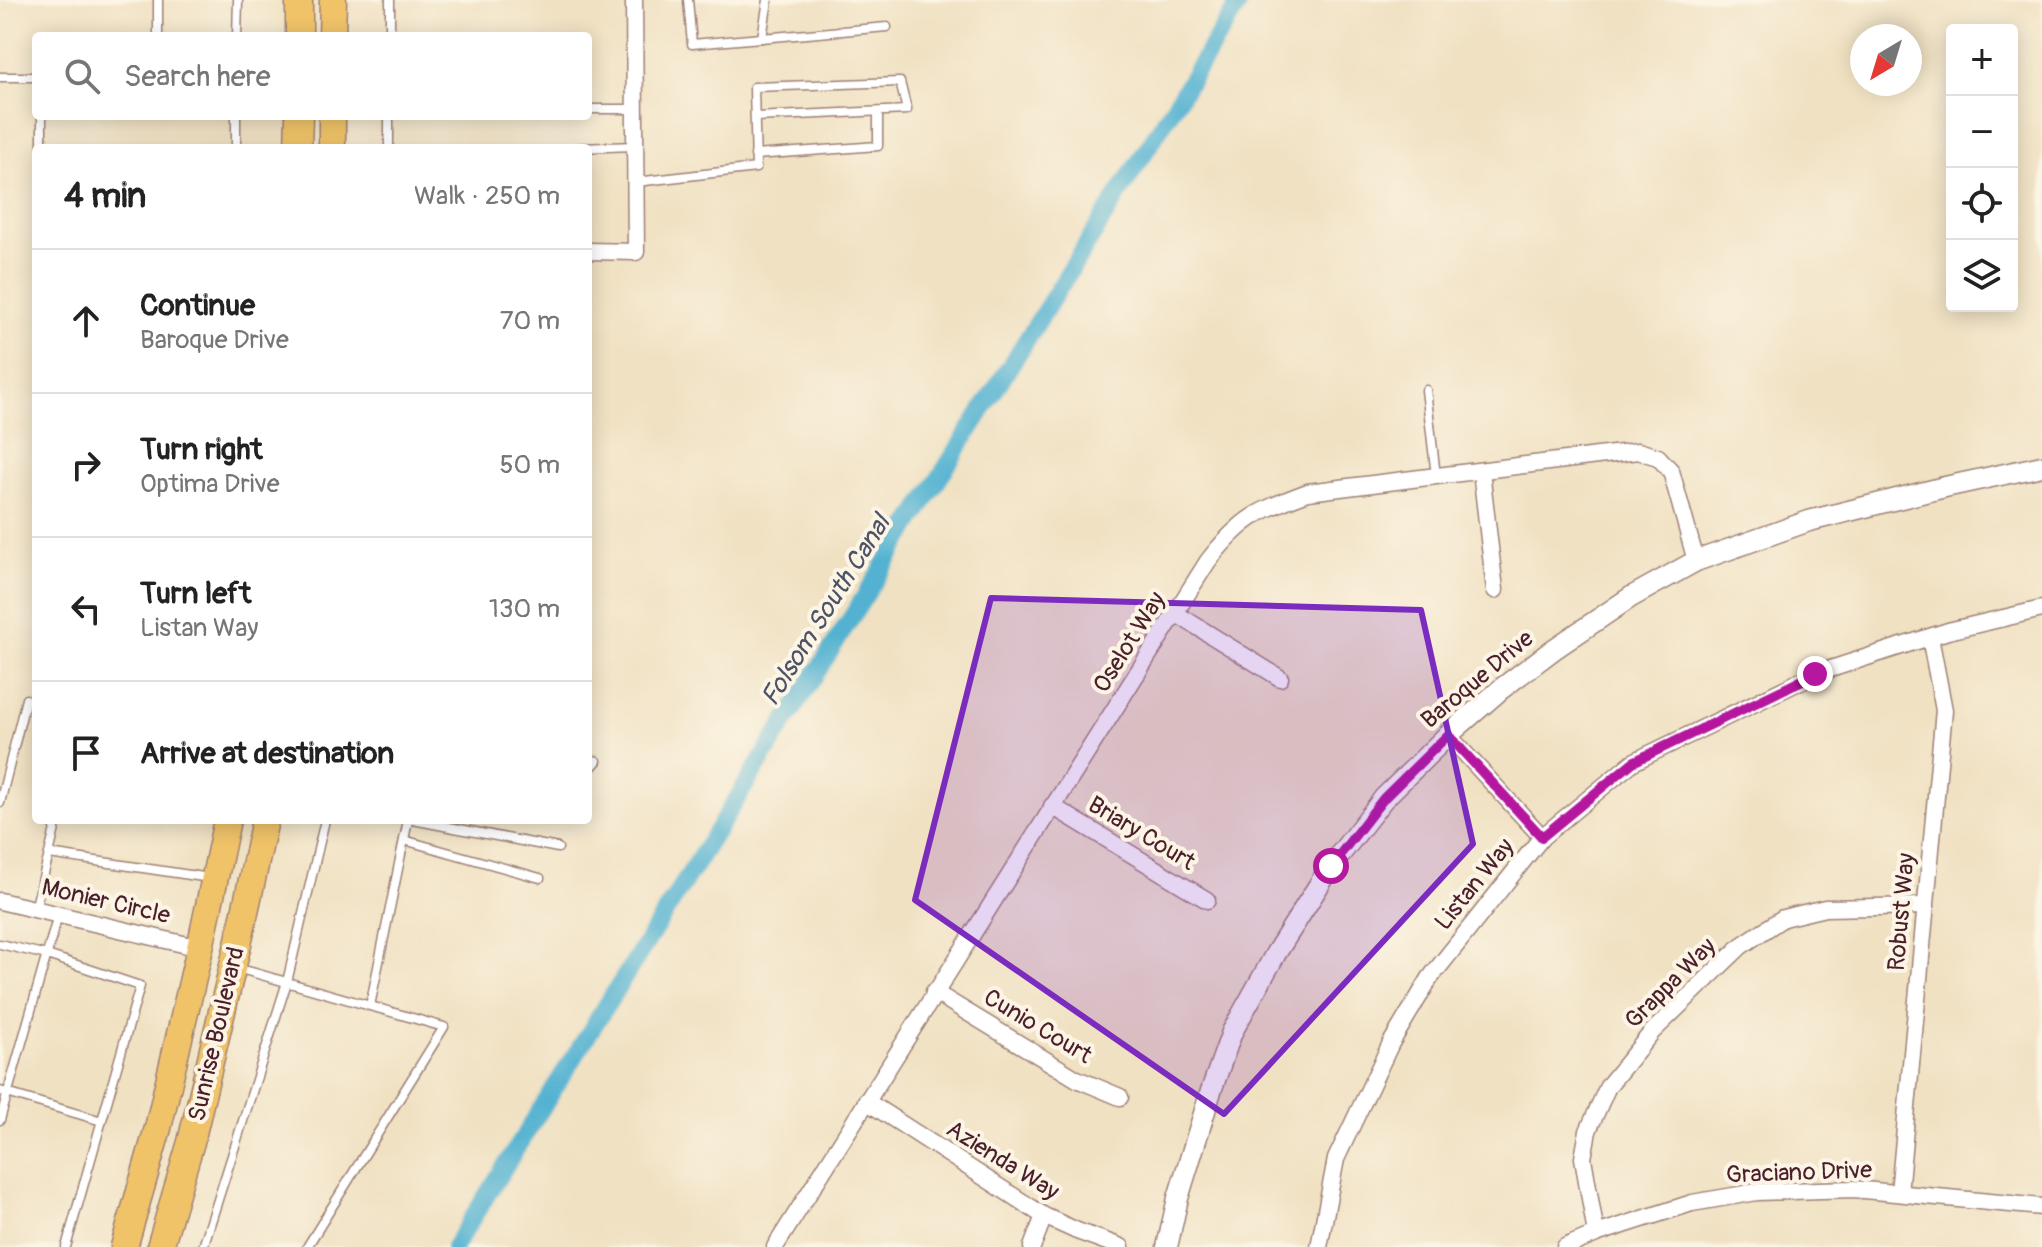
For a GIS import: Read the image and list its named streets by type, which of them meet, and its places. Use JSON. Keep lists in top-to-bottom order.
{
  "streets": {
    "main road": ["Sunrise Boulevard"],
    "street": [
      "Oselot Way",
      "Baroque Drive",
      "Briary Court",
      "Listan Way",
      "Monier Circle",
      "Robust Way",
      "Grappa Way",
      "Cunio Court",
      "Azienda Way",
      "Graciano Drive"
    ]
  },
  "crossings": [
    ["Oselot Way", "Baroque Drive"],
    ["Oselot Way", "Briary Court"],
    ["Oselot Way", "Cunio Court"],
    ["Oselot Way", "Azienda Way"],
    ["Listan Way", "Robust Way"],
    ["Monier Circle", "Sunrise Boulevard"],
    ["Robust Way", "Grappa Way"],
    ["Robust Way", "Graciano Drive"],
    ["Grappa Way", "Graciano Drive"]
  ],
  "water": ["Folsom South Canal"],
  "north": "bottom left",
  "page": {
    "map_buttons": ["+", "−"],
    "search": "Search here",
    "heading": ["4 min", "Walk · 250 m"],
    "list": [
      ["Continue", "Baroque Drive", "70 m"],
      ["Turn right", "Optima Drive", "50 m"],
      ["Turn left", "Listan Way", "130 m"],
      "Arrive at destination"
    ]
  }
}
